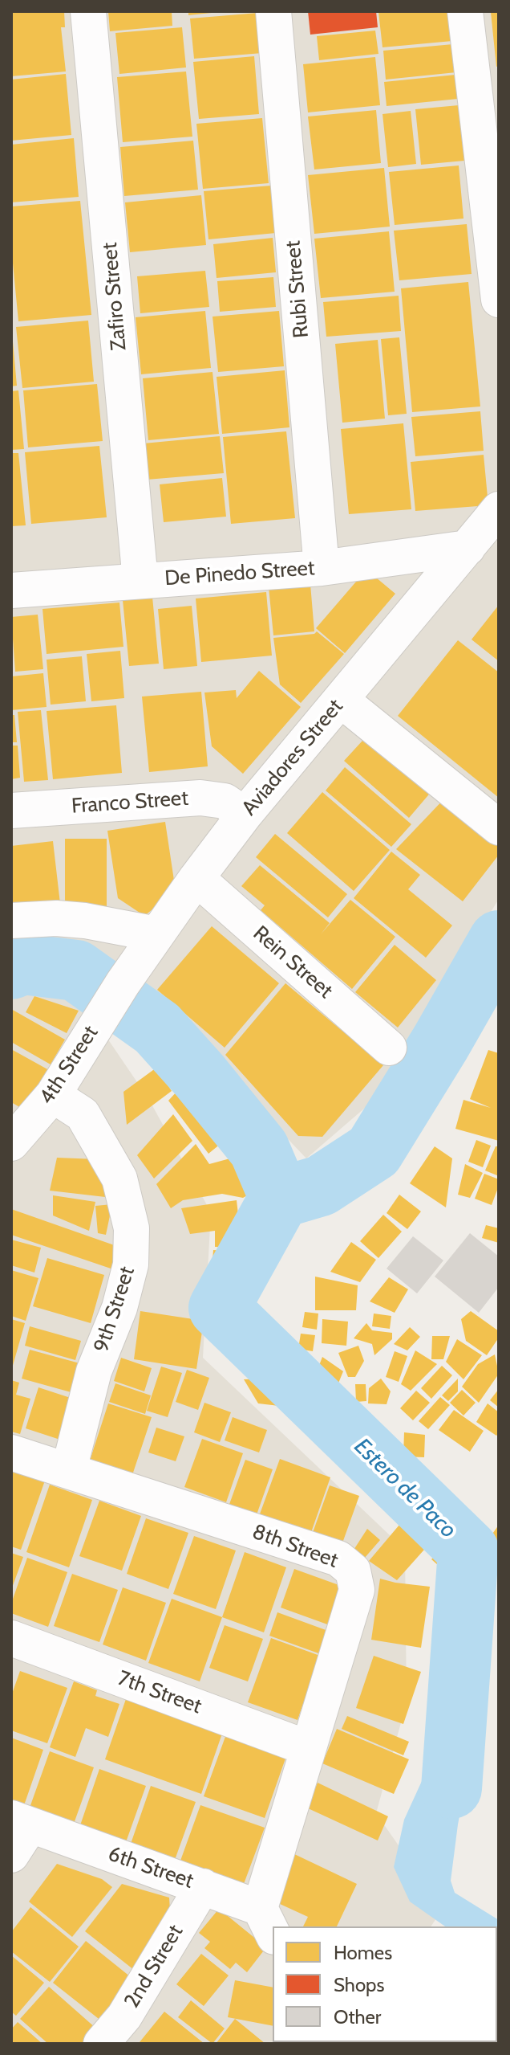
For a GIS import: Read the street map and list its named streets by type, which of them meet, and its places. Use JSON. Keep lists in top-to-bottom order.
{
  "streets": {
    "street": [
      "Rubi Street",
      "Zafiro Street",
      "De Pinedo Street",
      "Aviadores Street",
      "Franco Street",
      "Rein Street",
      "4th Street",
      "9th Street",
      "8th Street",
      "7th Street",
      "6th Street",
      "2nd Street"
    ]
  },
  "crossings": [
    ["Rubi Street", "De Pinedo Street"],
    ["Zafiro Street", "De Pinedo Street"],
    ["De Pinedo Street", "Aviadores Street"],
    ["Aviadores Street", "Franco Street"],
    ["Aviadores Street", "Rein Street"],
    ["Aviadores Street", "4th Street"],
    ["4th Street", "9th Street"],
    ["9th Street", "8th Street"],
    ["8th Street", "7th Street"],
    ["8th Street", "6th Street"],
    ["6th Street", "2nd Street"]
  ],
  "water": ["Estero de Paco"],
  "legend": ["Homes", "Shops", "Other"]
}
